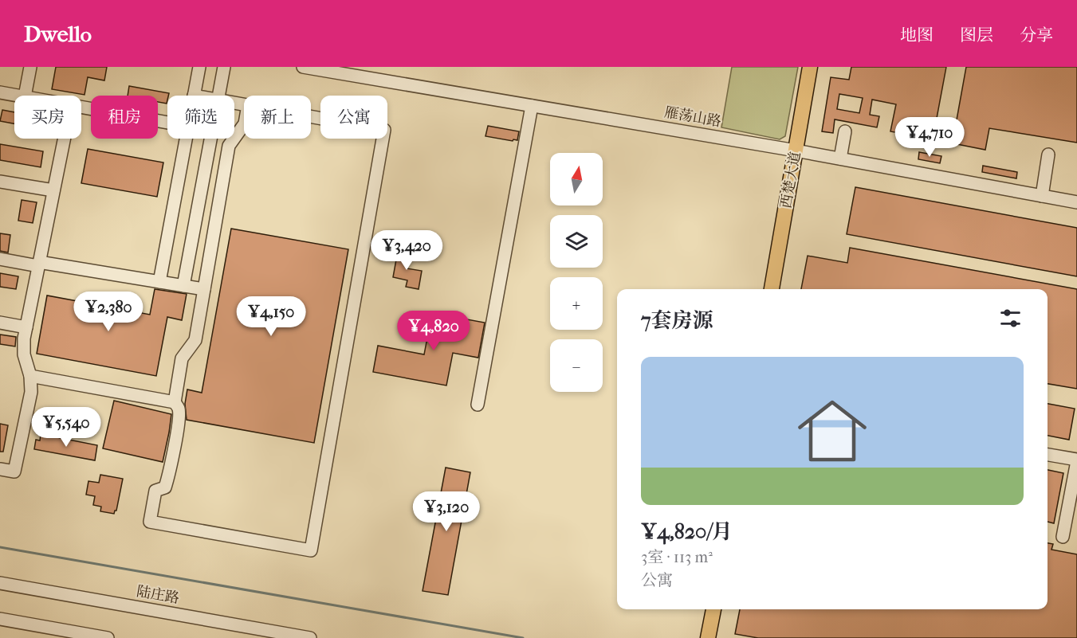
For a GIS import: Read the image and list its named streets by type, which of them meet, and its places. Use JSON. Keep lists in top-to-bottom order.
{
  "streets": {
    "main road": ["西楚大道"],
    "street": ["雁荡山路", "陆庄路"]
  },
  "crossings": [
    ["雁荡山路", "西楚大道"]
  ],
  "north": "top",
  "page": {
    "header": "Dwello",
    "nav": ["地图", "图层", "分享"],
    "chip": [
      "买房",
      "租房",
      "筛选",
      "新上",
      "公寓"
    ],
    "price": [
      "¥4,710",
      "¥3,420",
      "¥2,380",
      "¥4,150",
      "¥4,820",
      "¥5,540",
      "¥3,120"
    ],
    "map_buttons": ["+", "−"],
    "heading": "7套房源",
    "list": [
      {
        "name": "¥4,820/月",
        "note": "3室 · 113 m² · 公寓"
      }
    ]
  }
}
